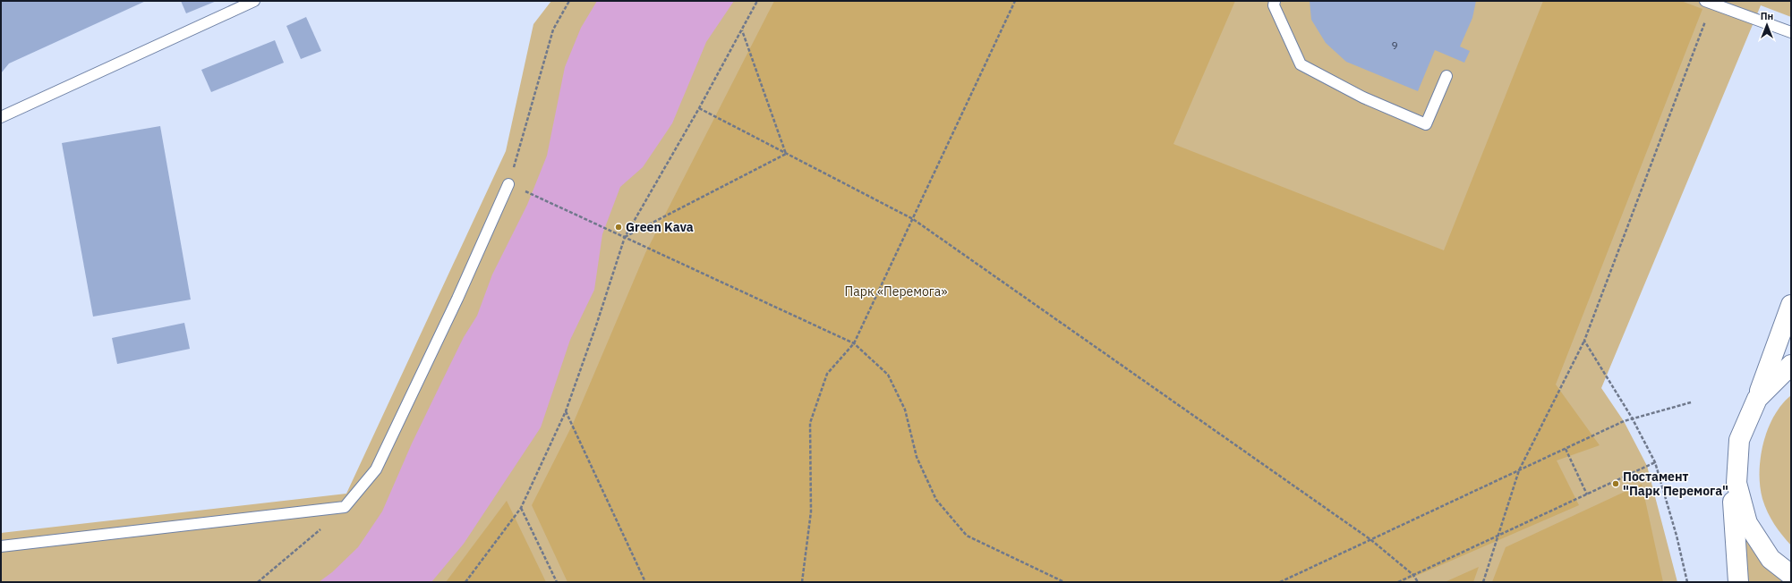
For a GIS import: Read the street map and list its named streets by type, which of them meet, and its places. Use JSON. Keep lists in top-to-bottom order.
{
  "parks": ["Парк «Перемога»"],
  "places": ["Green Kava", "Постамент \"Парк Перемога\""],
  "house_numbers": ["9"],
  "north": "top"
}
